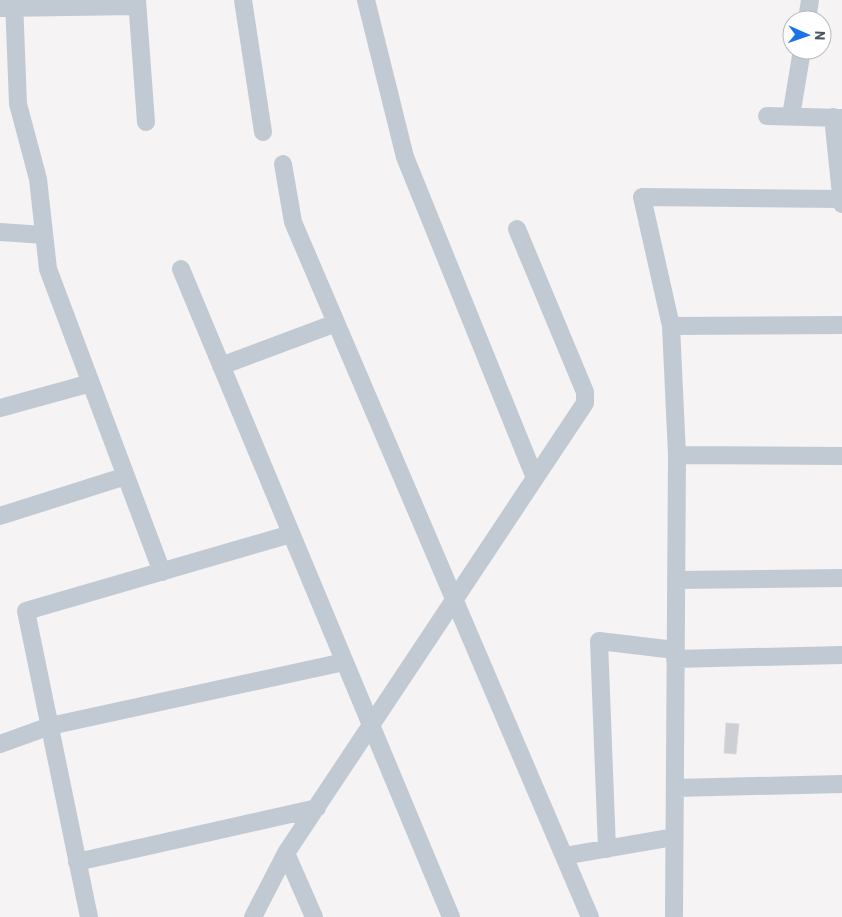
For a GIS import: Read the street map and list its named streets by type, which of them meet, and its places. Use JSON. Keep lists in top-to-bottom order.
{
  "north": "right"
}
